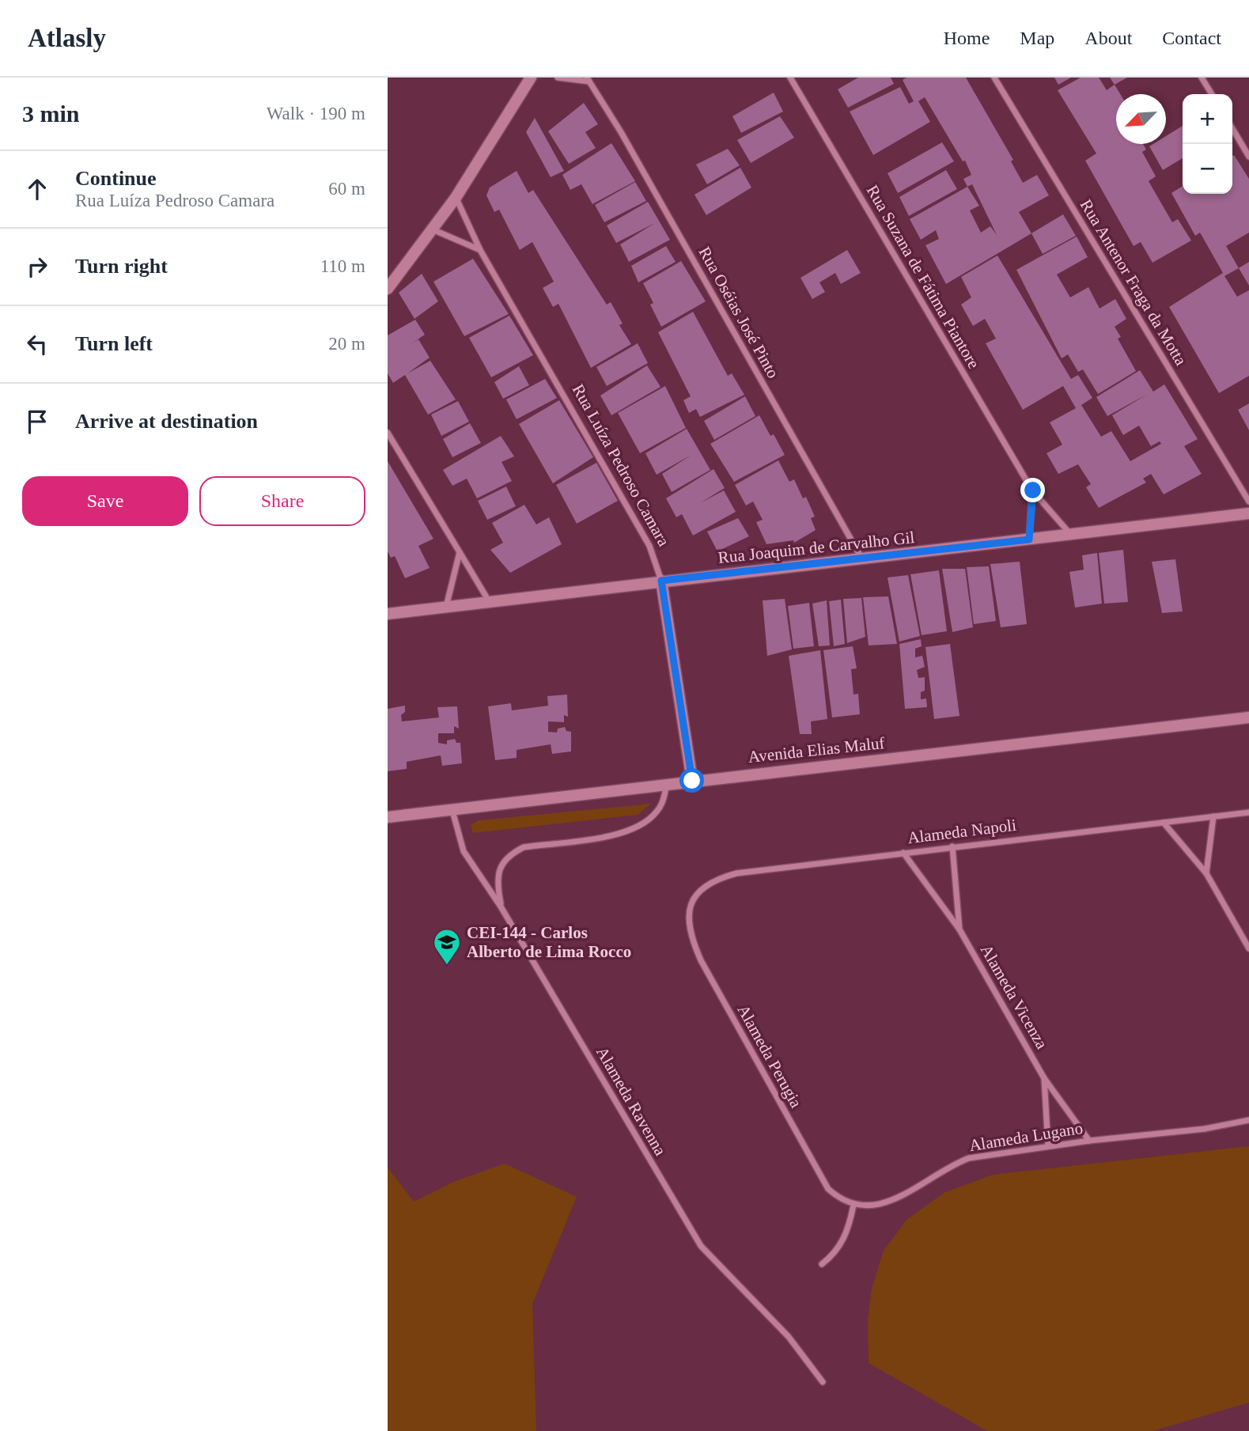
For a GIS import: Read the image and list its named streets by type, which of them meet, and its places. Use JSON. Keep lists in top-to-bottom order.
{
  "streets": {
    "street": [
      "Rua Suzana de Fátima Piantore",
      "Rua Antenor Fraga da Motta",
      "Rua Oséias José Pinto",
      "Rua Luíza Pedroso Camara",
      "Rua Joaquim de Carvalho Gil",
      "Avenida Elias Maluf",
      "Alameda Napoli",
      "Alameda Vicenza",
      "Alameda Perugia",
      "Alameda Ravenna",
      "Alameda Lugano"
    ]
  },
  "crossings": [
    ["Rua Suzana de Fátima Piantore", "Rua Joaquim de Carvalho Gil"],
    ["Rua Oséias José Pinto", "Rua Joaquim de Carvalho Gil"],
    ["Rua Luíza Pedroso Camara", "Rua Joaquim de Carvalho Gil"],
    ["Rua Luíza Pedroso Camara", "Avenida Elias Maluf"],
    ["Avenida Elias Maluf", "Alameda Ravenna"],
    ["Alameda Napoli", "Alameda Vicenza"],
    ["Alameda Napoli", "Alameda Perugia"],
    ["Alameda Vicenza", "Alameda Lugano"],
    ["Alameda Perugia", "Alameda Lugano"]
  ],
  "places": {
    "school or university": ["CEI-144 - Carlos Alberto de Lima Rocco"]
  },
  "north": "bottom left",
  "page": {
    "header": "Atlasly",
    "nav": [
      "Home",
      "Map",
      "About",
      "Contact"
    ],
    "heading": ["3 min", "Walk · 190 m"],
    "map_buttons": ["+", "−"],
    "list": [
      ["Continue", "Rua Luíza Pedroso Camara", "60 m"],
      ["Turn right", "110 m"],
      ["Turn left", "20 m"],
      "Arrive at destination"
    ],
    "buttons": ["Save", "Share"]
  }
}
